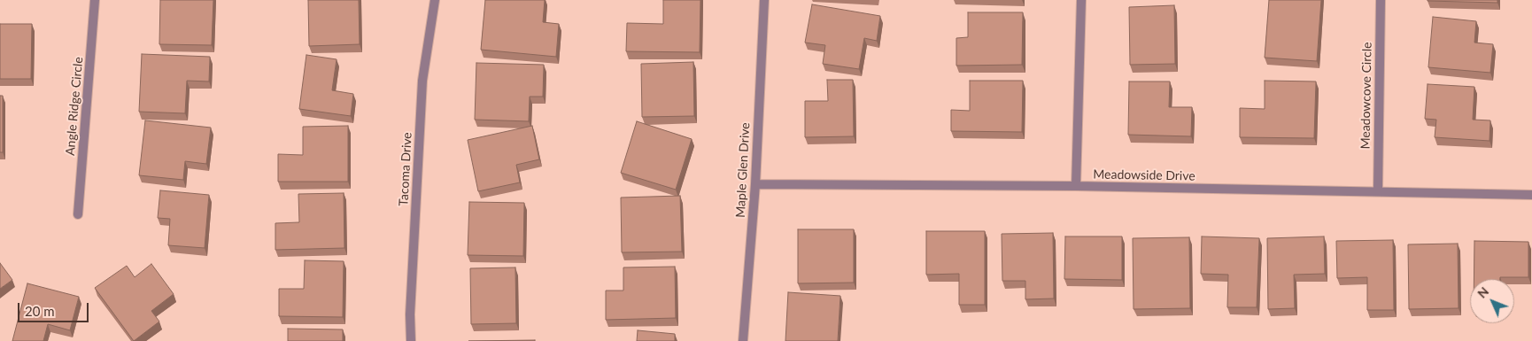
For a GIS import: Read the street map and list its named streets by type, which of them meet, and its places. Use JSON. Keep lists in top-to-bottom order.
{
  "streets": {
    "street": [
      "Meadowcove Circle",
      "Angle Ridge Circle",
      "Tacoma Drive",
      "Maple Glen Drive",
      "Meadowside Drive"
    ]
  },
  "crossings": [
    ["Meadowcove Circle", "Meadowside Drive"],
    ["Maple Glen Drive", "Meadowside Drive"]
  ],
  "scale_bar": "20 m",
  "north": "top left"
}
